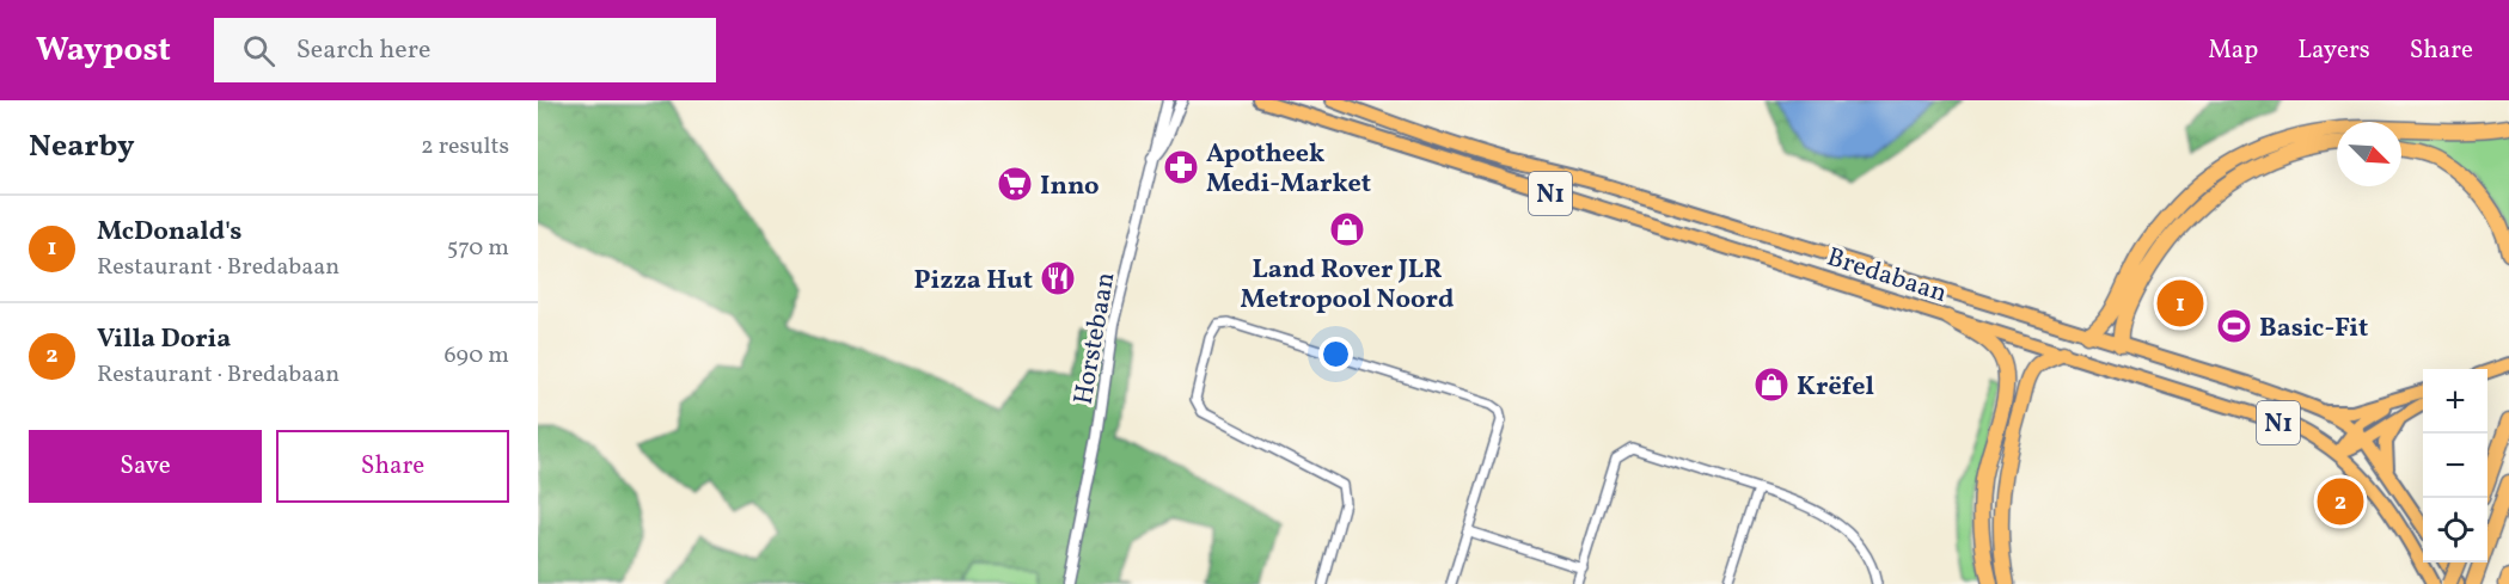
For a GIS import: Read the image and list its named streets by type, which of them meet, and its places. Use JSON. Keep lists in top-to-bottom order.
{
  "streets": {
    "main road": ["N1", "Bredabaan"],
    "street": ["Horstebaan"]
  },
  "places": {
    "pharmacy": ["Apotheek Medi-Market"],
    "supermarket": ["Inno"],
    "shop": ["Land Rover JLR Metropool Noord", "Krëfel"],
    "restaurant": ["Pizza Hut"],
    "sports": ["Basic-Fit"]
  },
  "north": "bottom right",
  "page": {
    "header": "Waypost",
    "search": "Search here",
    "nav": ["Map", "Layers", "Share"],
    "heading": ["Nearby", "2 results"],
    "list": [
      {
        "mark": "1",
        "name": "McDonald's",
        "note": "Restaurant · Bredabaan",
        "value": "570 m"
      },
      {
        "mark": "2",
        "name": "Villa Doria",
        "note": "Restaurant · Bredabaan",
        "value": "690 m"
      }
    ],
    "pins": ["1", "2"],
    "map_buttons": ["+", "−"],
    "buttons": ["Save", "Share"]
  }
}
